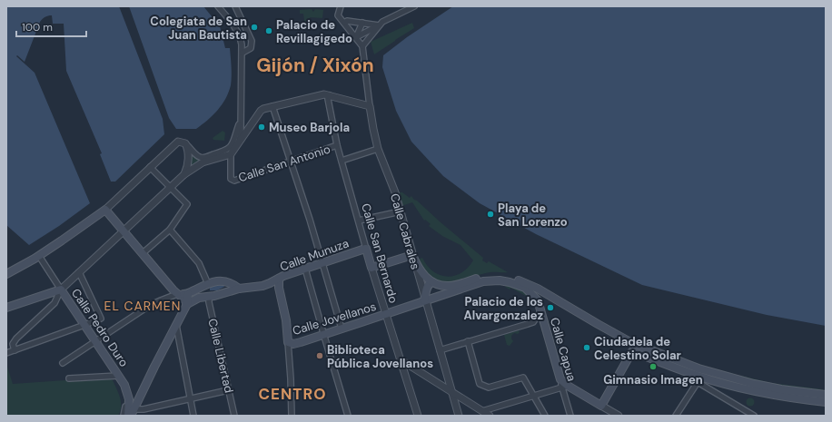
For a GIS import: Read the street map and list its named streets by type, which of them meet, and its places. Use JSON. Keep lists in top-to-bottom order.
{
  "streets": {
    "main road": [
      "Calle San Bernardo",
      "Calle Munuza",
      "Calle Jovellanos",
      "Calle Pedro Duro",
      "Calle Capua"
    ],
    "street": ["Calle San Antonio", "Calle Cabrales", "Calle Libertad"]
  },
  "crossings": [
    ["Calle San Antonio", "Calle San Bernardo"],
    ["Calle Cabrales", "Calle Jovellanos"],
    ["Calle San Bernardo", "Calle Munuza"],
    ["Calle San Bernardo", "Calle Jovellanos"],
    ["Calle Munuza", "Calle Libertad"],
    ["Calle Jovellanos", "Calle Capua"]
  ],
  "districts": ["Gijón / Xixón", "EL CARMEN", "CENTRO"],
  "places": [
    "Colegiata de San Juan Bautista",
    "Palacio de Revillagigedo",
    "Museo Barjola",
    "Playa de San Lorenzo",
    "Palacio de los Alvargonzalez",
    "Ciudadela de Celestino Solar",
    "Biblioteca Pública Jovellanos",
    "Gimnasio Imagen"
  ],
  "scale_bar": "100 m"
}
